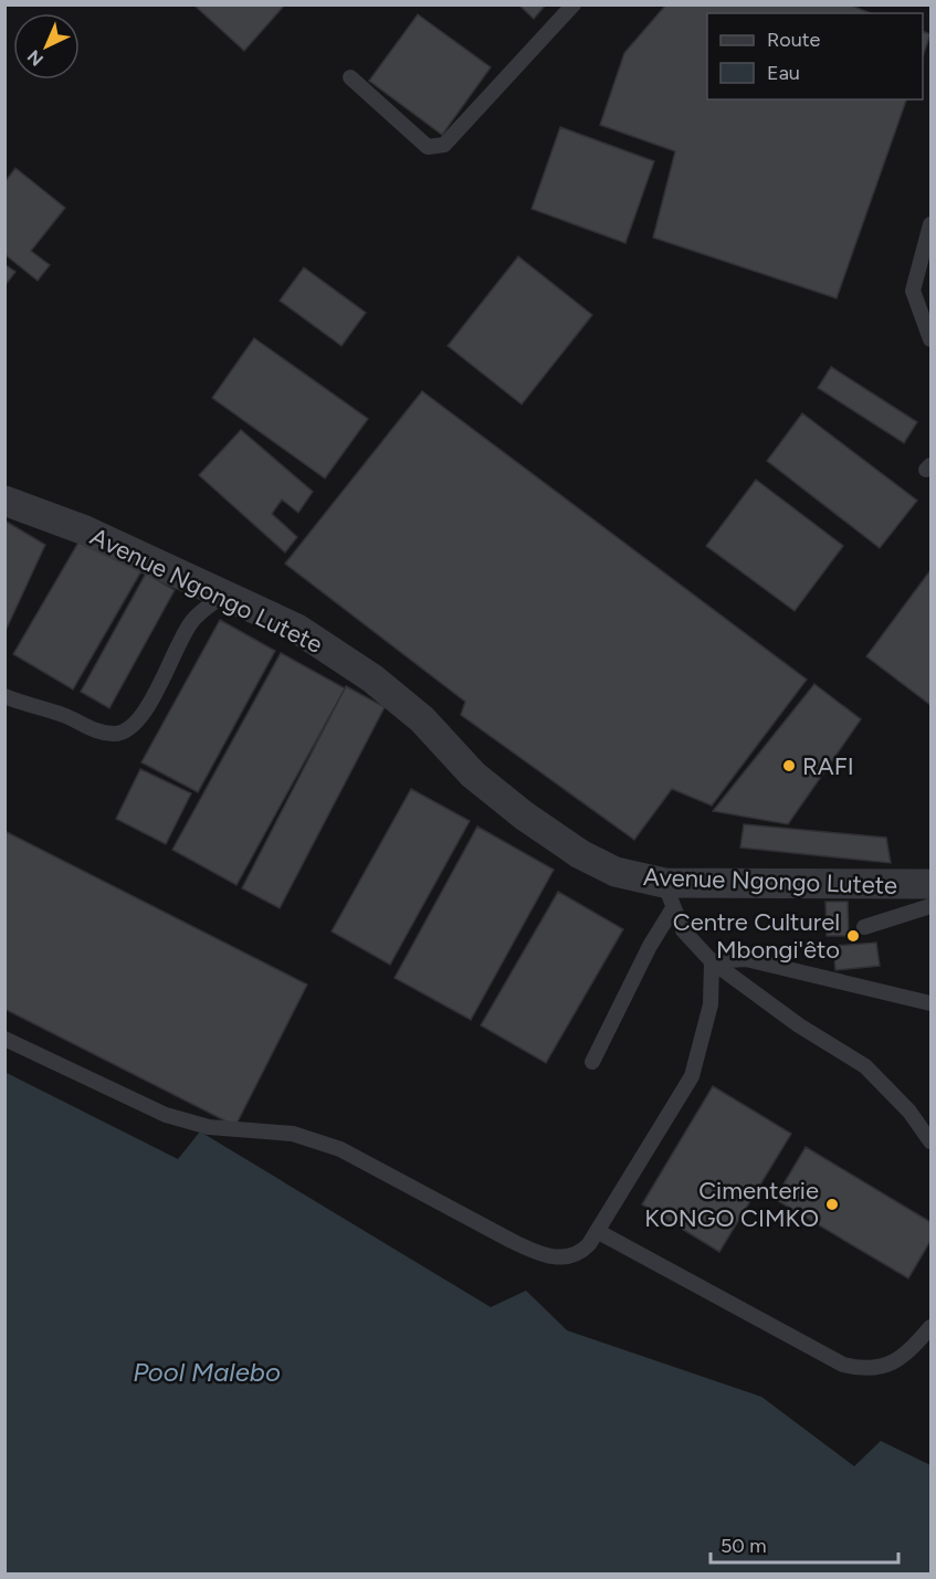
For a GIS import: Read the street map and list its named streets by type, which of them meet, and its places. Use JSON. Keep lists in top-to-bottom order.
{
  "streets": {
    "street": ["Avenue Ngongo Lutete"]
  },
  "water": ["Pool Malebo"],
  "places": ["RAFI", "Centre Culturel Mbongi'êto", "Cimenterie KONGO CIMKO"],
  "legend": ["Route", "Eau"],
  "scale_bar": "50 m",
  "north": "bottom left"
}
